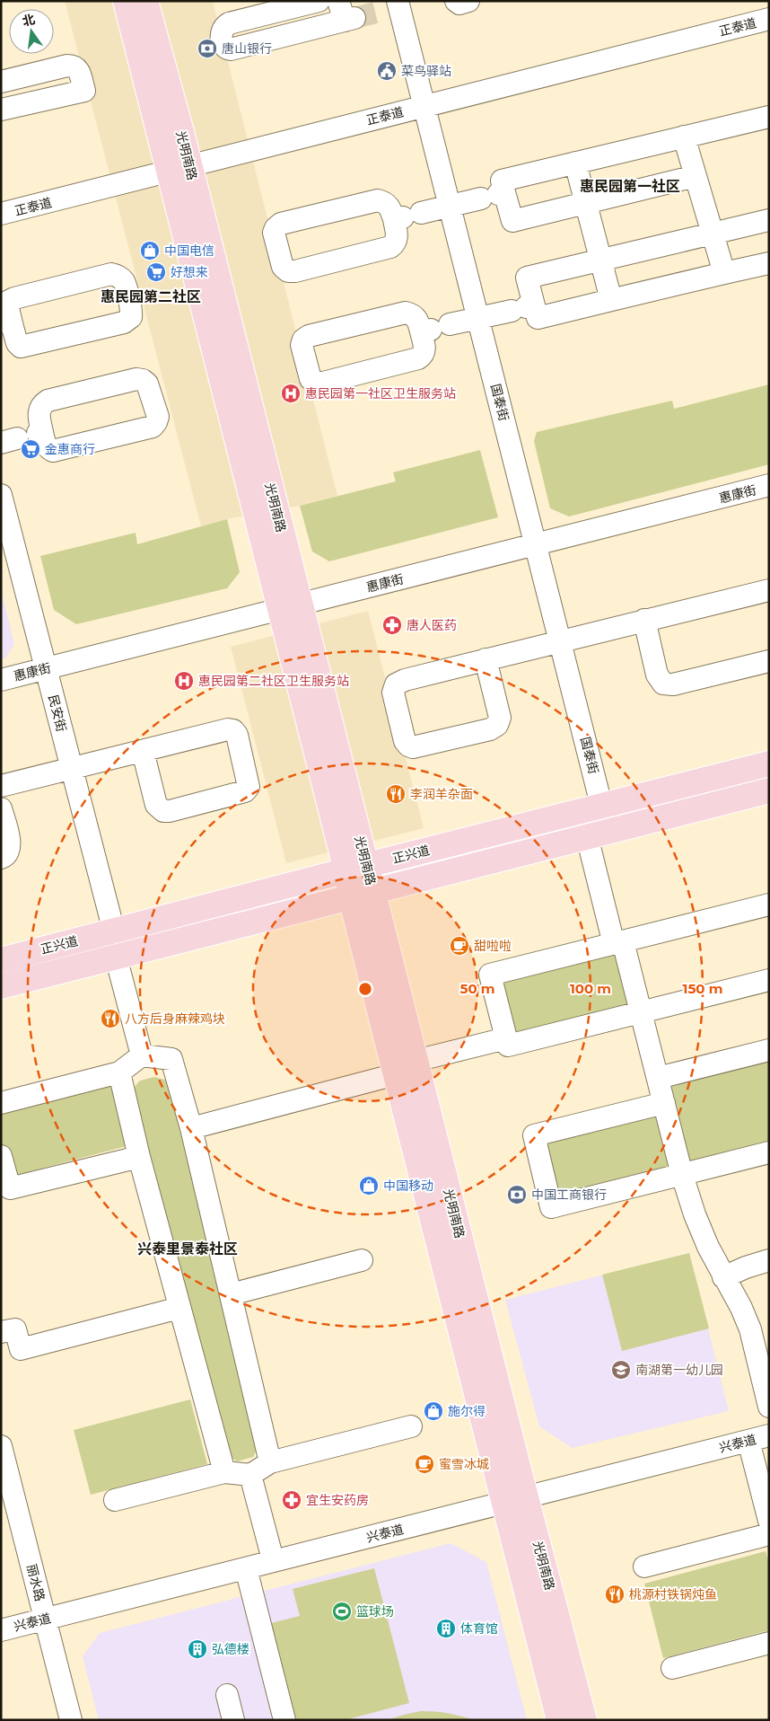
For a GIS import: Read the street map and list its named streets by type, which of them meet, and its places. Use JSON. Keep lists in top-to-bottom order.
{
  "streets": {
    "main road": ["光明南路", "正兴道"],
    "street": [
      "正泰道",
      "国泰街",
      "惠康街",
      "民安街",
      "兴泰道",
      "丽水路"
    ]
  },
  "crossings": [
    ["正泰道", "光明南路"],
    ["正泰道", "国泰街"],
    ["光明南路", "惠康街"],
    ["光明南路", "正兴道"],
    ["光明南路", "兴泰道"],
    ["国泰街", "惠康街"],
    ["国泰街", "正兴道"],
    ["惠康街", "民安街"],
    ["民安街", "正兴道"],
    ["兴泰道", "丽水路"]
  ],
  "districts": ["惠民园第一社区", "惠民园第二社区", "兴泰里景泰社区"],
  "places": {
    "bank": ["唐山银行", "中国工商银行"],
    "public building": ["菜鸟驿站"],
    "shop": ["中国电信", "中国移动", "施尔得"],
    "supermarket": ["好想来", "金惠商行"],
    "hospital": ["惠民园第一社区卫生服务站", "惠民园第二社区卫生服务站"],
    "pharmacy": ["唐人医药", "宜生安药房"],
    "restaurant": ["李润羊杂面", "八方后身麻辣鸡块", "桃源村铁锅炖鱼"],
    "cafe": ["甜啦啦", "蜜雪冰城"],
    "school or university": ["南湖第一幼儿园"],
    "sports": ["篮球场"],
    "building": ["体育馆", "弘德楼"]
  },
  "north": "top",
  "rings": ["50 m", "100 m", "150 m"]
}
